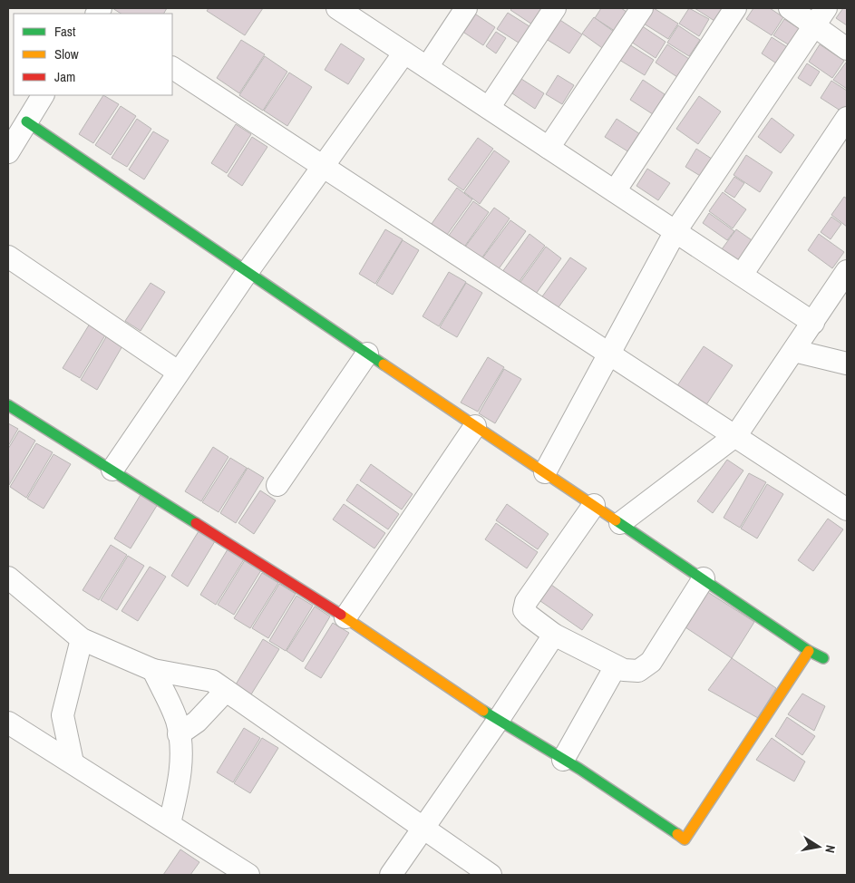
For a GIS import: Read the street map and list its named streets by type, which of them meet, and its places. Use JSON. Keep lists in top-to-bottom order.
{
  "legend": ["Fast", "Slow", "Jam"],
  "north": "right"
}
